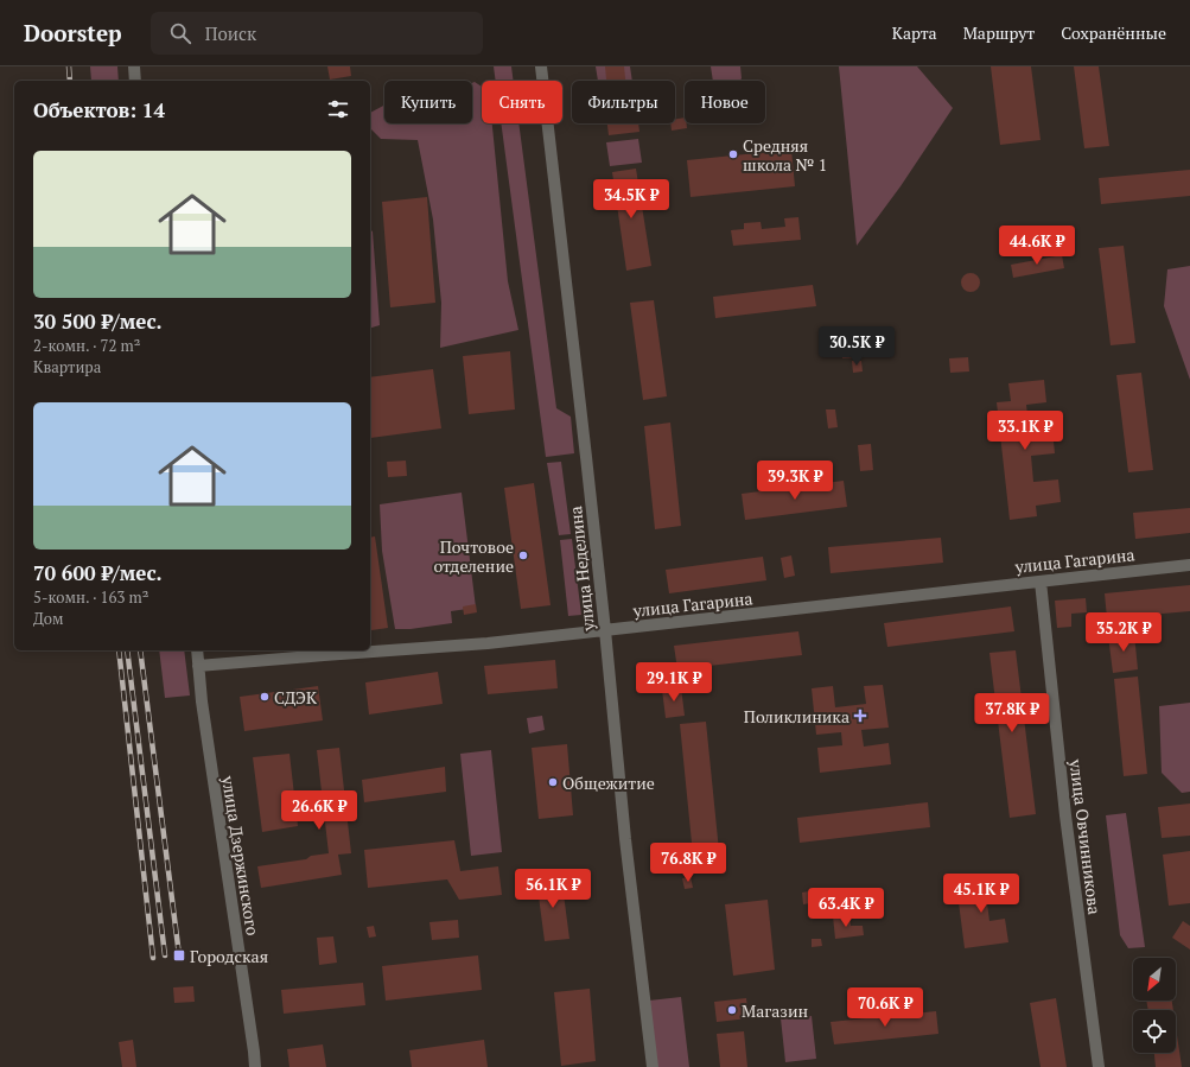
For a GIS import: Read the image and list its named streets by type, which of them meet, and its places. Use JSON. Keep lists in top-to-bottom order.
{
  "streets": {
    "street": [
      "улица Гагарина",
      "улица Неделина",
      "улица Овчинникова",
      "улица Дзержинского"
    ]
  },
  "crossings": [
    ["улица Гагарина", "улица Неделина"],
    ["улица Гагарина", "улица Овчинникова"],
    ["улица Гагарина", "улица Дзержинского"]
  ],
  "places": {
    "other": [
      "Средняя школа № 1",
      "Почтовое отделение",
      "СДЭК",
      "Общежитие",
      "Магазин"
    ],
    "health": ["Поликлиника"],
    "transit": ["Городская"]
  },
  "north": "bottom left",
  "page": {
    "header": "Doorstep",
    "search": "Поиск",
    "nav": ["Карта", "Маршрут", "Сохранённые"],
    "chip": [
      "Купить",
      "Снять",
      "Фильтры",
      "Новое"
    ],
    "heading": "Объектов: 14",
    "list": [
      {
        "name": "30 500 ₽/мес.",
        "note": "2-комн. · 72 m² · Квартира"
      },
      {
        "name": "70 600 ₽/мес.",
        "note": "5-комн. · 163 m² · Дом"
      }
    ],
    "price": [
      "34.5K ₽",
      "44.6K ₽",
      "30.5K ₽",
      "33.1K ₽",
      "39.3K ₽",
      "35.2K ₽",
      "29.1K ₽",
      "37.8K ₽",
      "26.6K ₽",
      "76.8K ₽",
      "56.1K ₽",
      "45.1K ₽",
      "63.4K ₽",
      "70.6K ₽"
    ]
  }
}
